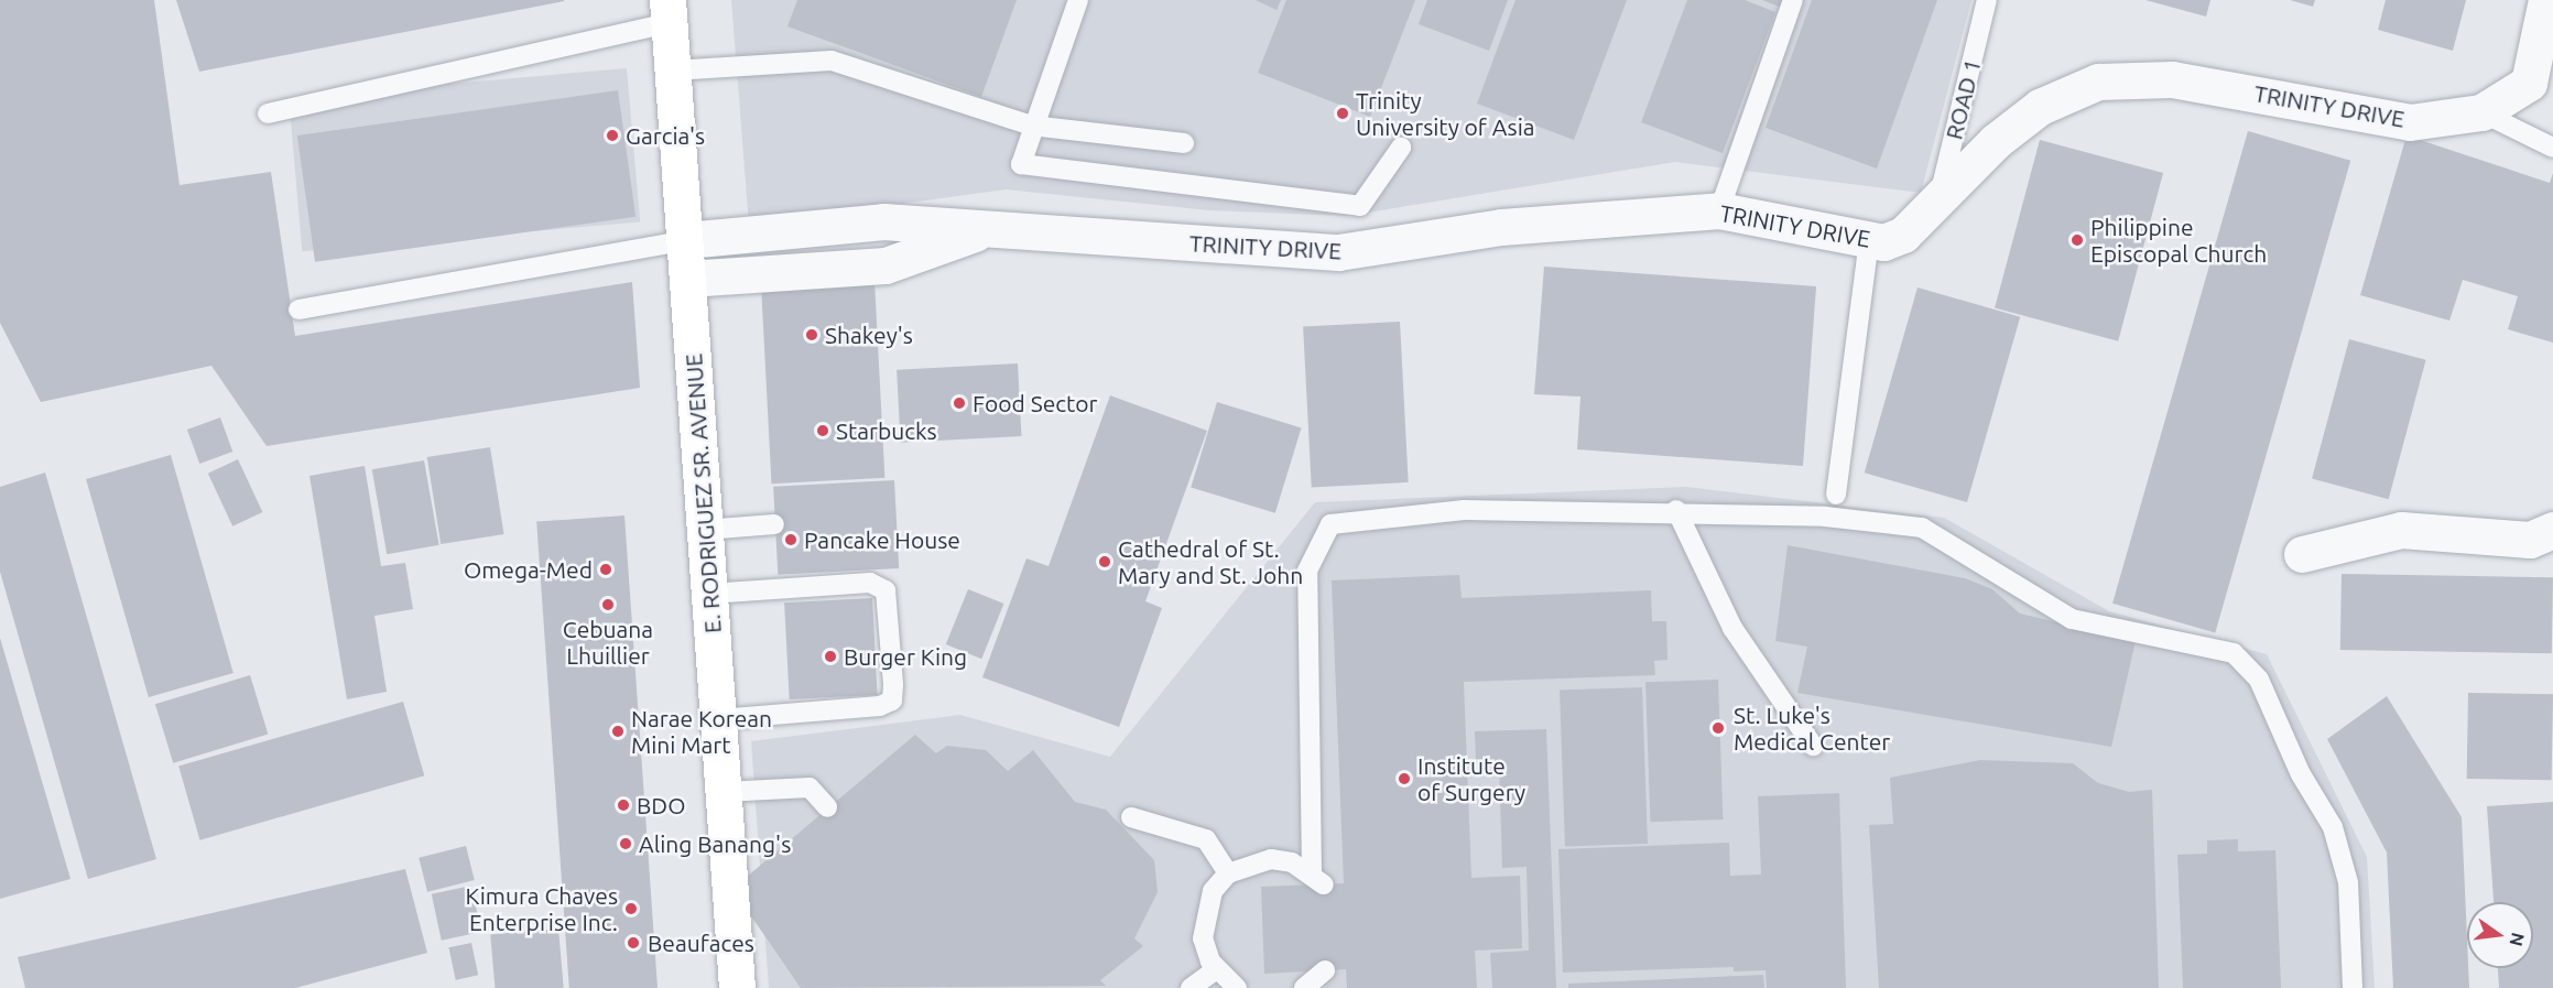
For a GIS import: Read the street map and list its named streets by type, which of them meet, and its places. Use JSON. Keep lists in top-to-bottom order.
{
  "streets": {
    "main road": ["E. RODRIGUEZ SR. AVENUE"],
    "street": ["TRINITY DRIVE"],
    "lane": ["ROAD 1"]
  },
  "crossings": [
    ["ROAD 1", "TRINITY DRIVE"],
    ["TRINITY DRIVE", "E. RODRIGUEZ SR. AVENUE"]
  ],
  "places": [
    "Trinity University of Asia",
    "Garcia's",
    "Philippine Episcopal Church",
    "Shakey's",
    "Food Sector",
    "Starbucks",
    "Pancake House",
    "Cathedral of St. Mary and St. John",
    "Omega-Med",
    "Cebuana Lhuillier",
    "Burger King",
    "St. Luke's Medical Center",
    "Narae Korean Mini Mart",
    "Institute of Surgery",
    "BDO",
    "Aling Banang's",
    "Kimura Chaves Enterprise Inc.",
    "Beaufaces"
  ],
  "north": "right"
}
